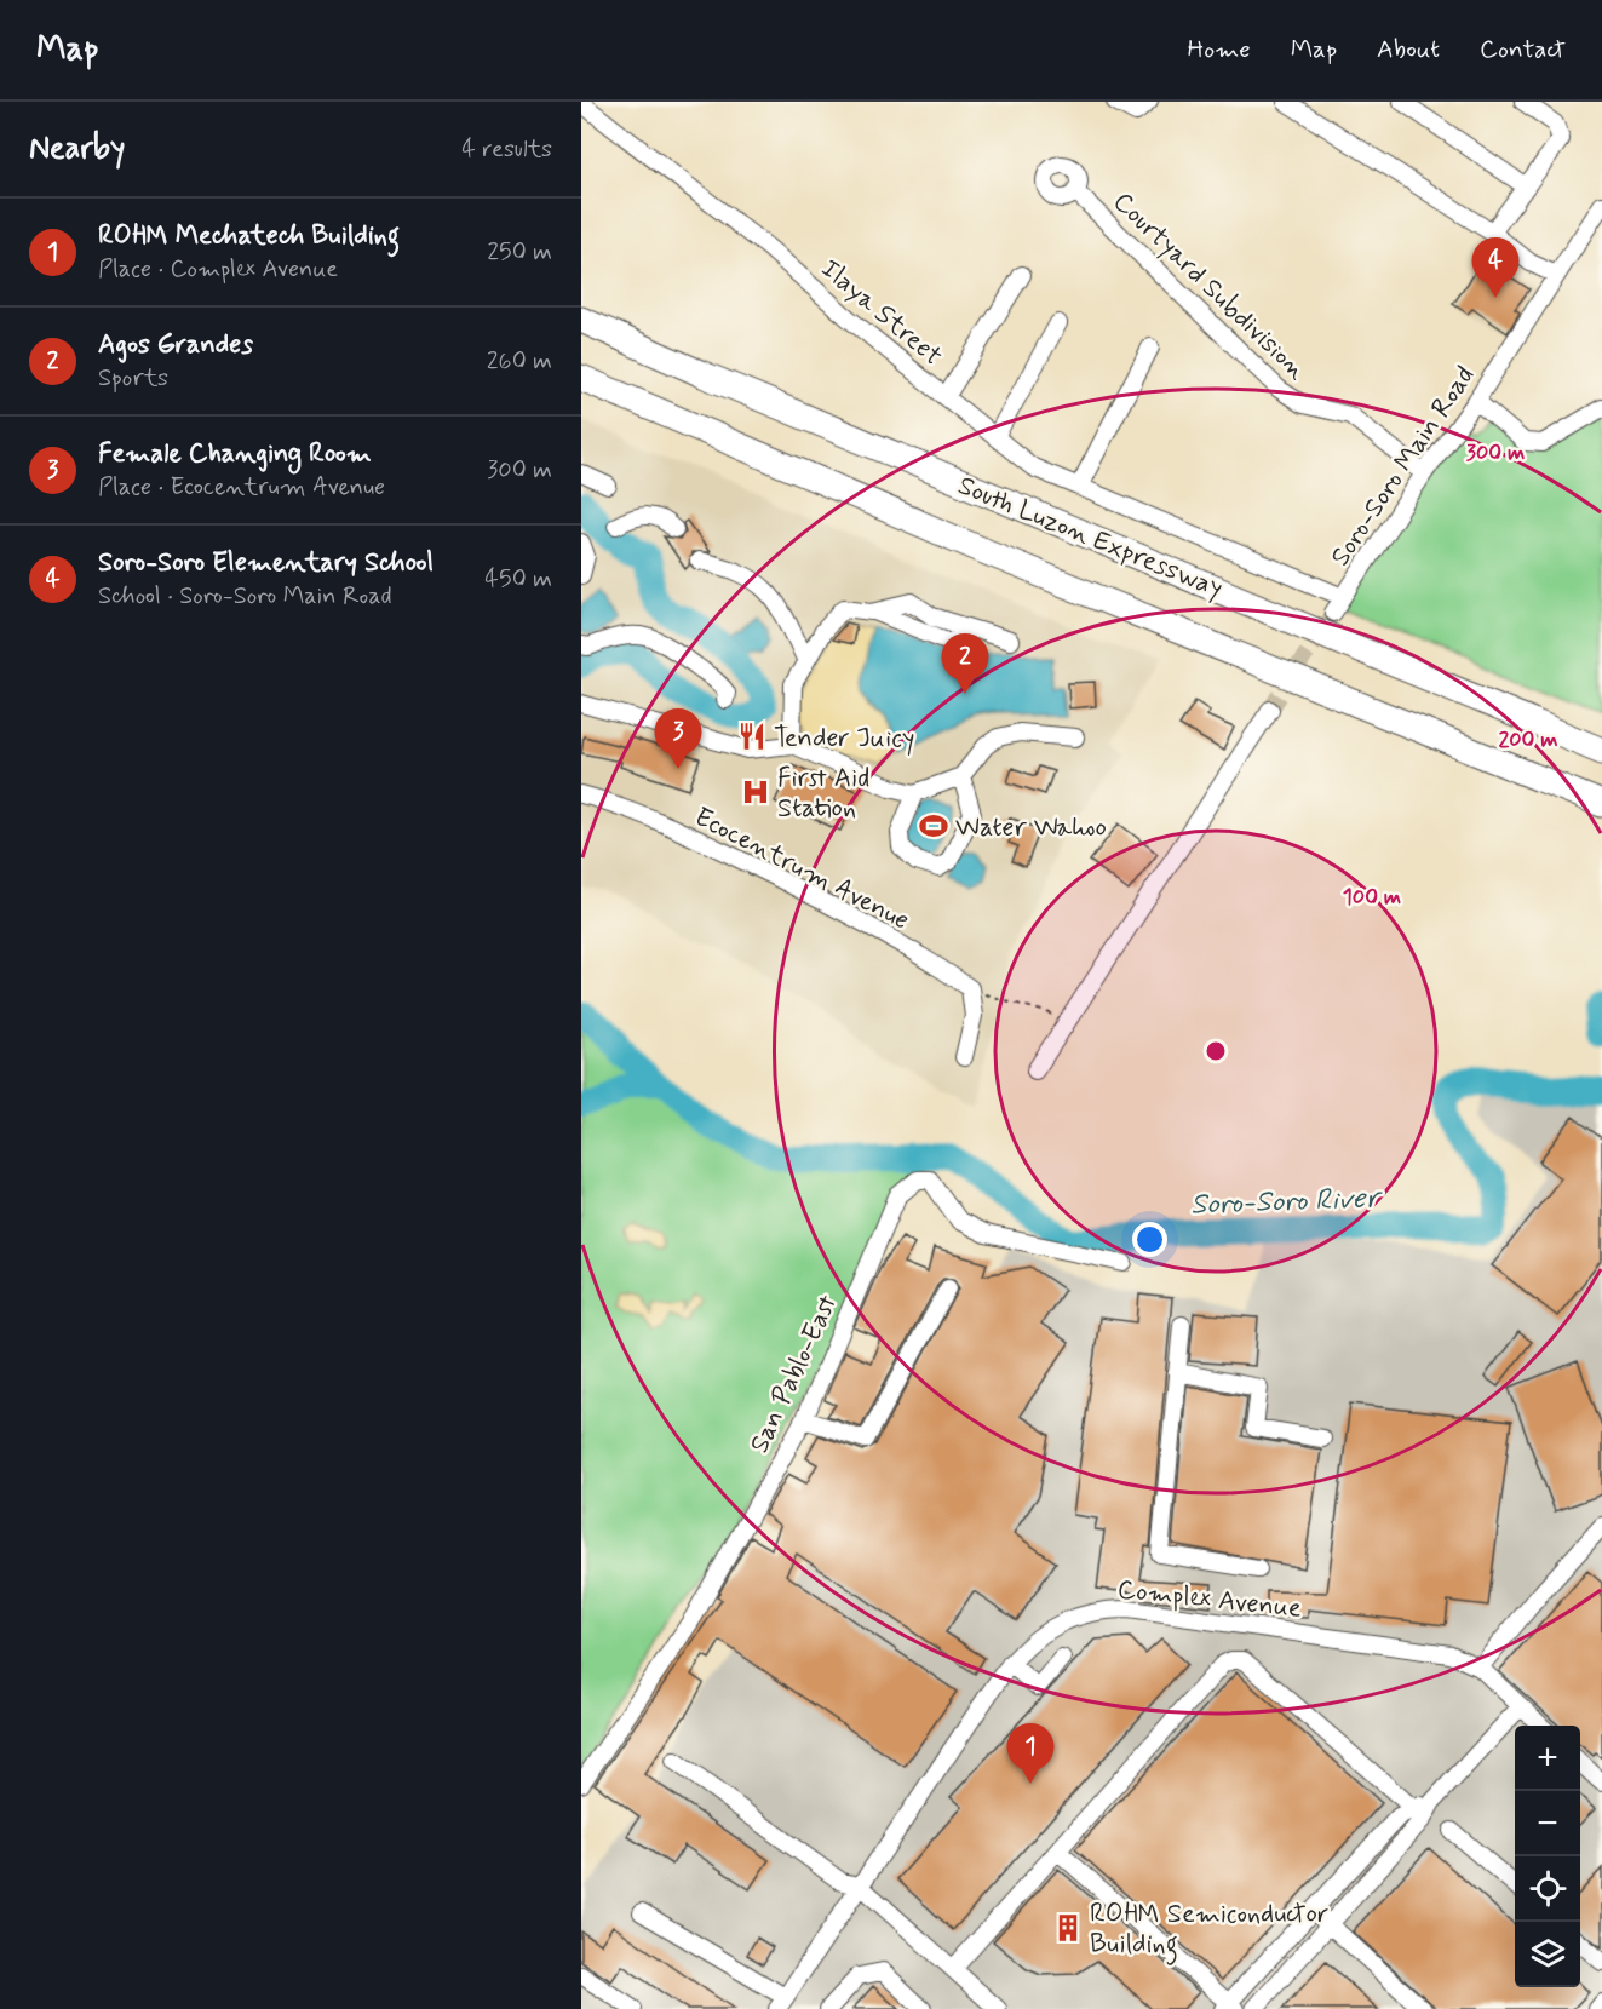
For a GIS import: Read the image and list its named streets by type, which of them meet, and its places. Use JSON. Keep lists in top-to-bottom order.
{
  "streets": {
    "highway": ["South Luzon Expressway"],
    "street": [
      "Courtyard Subdivision",
      "Ilaya Street",
      "Soro-Soro Main Road",
      "Ecocentrum Avenue",
      "San Pablo-East",
      "Complex Avenue"
    ]
  },
  "crossings": [
    ["Courtyard Subdivision", "Soro-Soro Main Road"],
    ["Ilaya Street", "Soro-Soro Main Road"]
  ],
  "water": ["Soro-Soro River"],
  "places": {
    "restaurant": ["Tender Juicy"],
    "hospital": ["First Aid Station"],
    "sports": ["Water Wahoo"],
    "building": ["ROHM Semiconductor Building"]
  },
  "page": {
    "header": "Map",
    "nav": [
      "Home",
      "Map",
      "About",
      "Contact"
    ],
    "heading": ["Nearby", "4 results"],
    "list": [
      {
        "mark": "1",
        "name": "ROHM Mechatech Building",
        "note": "Place · Complex Avenue",
        "value": "250 m"
      },
      {
        "mark": "2",
        "name": "Agos Grandes",
        "note": "Sports",
        "value": "260 m"
      },
      {
        "mark": "3",
        "name": "Female Changing Room",
        "note": "Place · Ecocentrum Avenue",
        "value": "300 m"
      },
      {
        "mark": "4",
        "name": "Soro-Soro Elementary School",
        "note": "School · Soro-Soro Main Road",
        "value": "450 m"
      }
    ],
    "pins": [
      "4",
      "2",
      "3",
      "1"
    ],
    "map_buttons": ["+", "−"]
  },
  "rings": ["300 m", "200 m", "100 m"]
}
